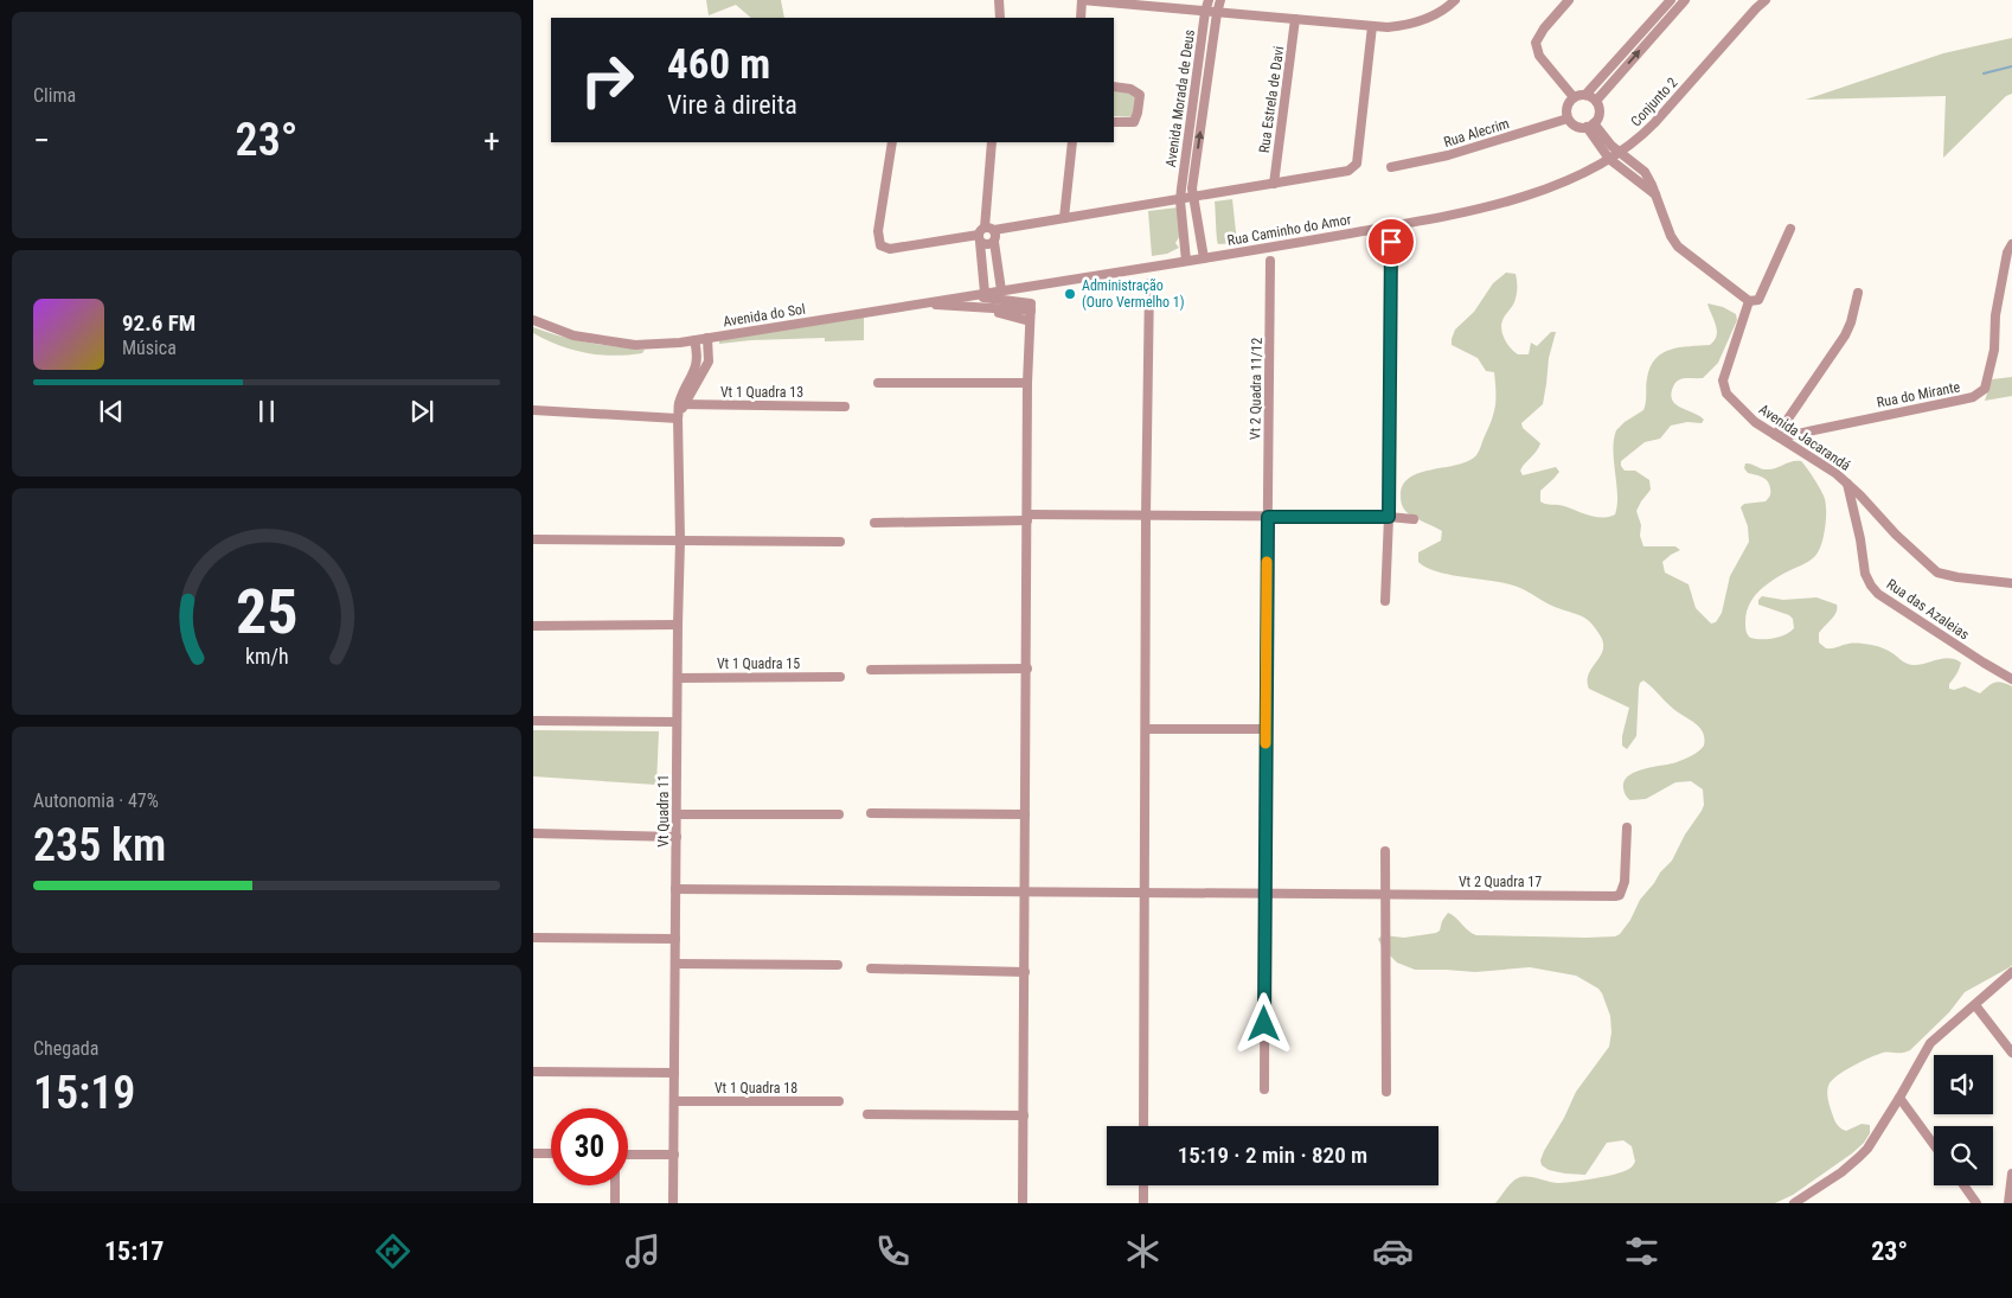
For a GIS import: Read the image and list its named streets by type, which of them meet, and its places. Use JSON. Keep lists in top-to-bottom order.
{
  "streets": {
    "street": [
      "Avenida Morada de Deus",
      "Rua Estrela de Davi",
      "Conjunto 2",
      "Rua Alecrim",
      "Rua Caminho do Amor",
      "Avenida do Sol",
      "Vt 2 Quadra 11/12",
      "Vt 1 Quadra 13",
      "Rua do Mirante",
      "Avenida Jacarandá",
      "Rua das Azaleias",
      "Vt 1 Quadra 15",
      "Vt Quadra 11",
      "Vt 2 Quadra 17",
      "Vt 1 Quadra 18"
    ]
  },
  "crossings": [
    ["Avenida Morada de Deus", "Rua Caminho do Amor"],
    ["Conjunto 2", "Rua Caminho do Amor"],
    ["Rua Caminho do Amor", "Avenida do Sol"],
    ["Vt 2 Quadra 11/12", "Vt 2 Quadra 17"],
    ["Vt 1 Quadra 13", "Vt Quadra 11"],
    ["Rua do Mirante", "Avenida Jacarandá"],
    ["Avenida Jacarandá", "Rua das Azaleias"],
    ["Vt 1 Quadra 15", "Vt Quadra 11"],
    ["Vt Quadra 11", "Vt 2 Quadra 17"],
    ["Vt Quadra 11", "Vt 1 Quadra 18"]
  ],
  "places": ["Administração (Ouro Vermelho 1)"],
  "page": {
    "tile": [
      "Clima",
      ["Autonomia · 47%", "235 km"],
      ["Chegada", "15:19"]
    ],
    "turn": ["460 m", "Vire à direita"],
    "heat": ["−", "23°", "+"],
    "song": ["92.6 FM", "Música"],
    "limit": "30",
    "trip": "15:19 · 2 min · 820 m",
    "tabs": ["15:17", "23°"],
    "gauge": ["25", "km/h"]
  }
}
